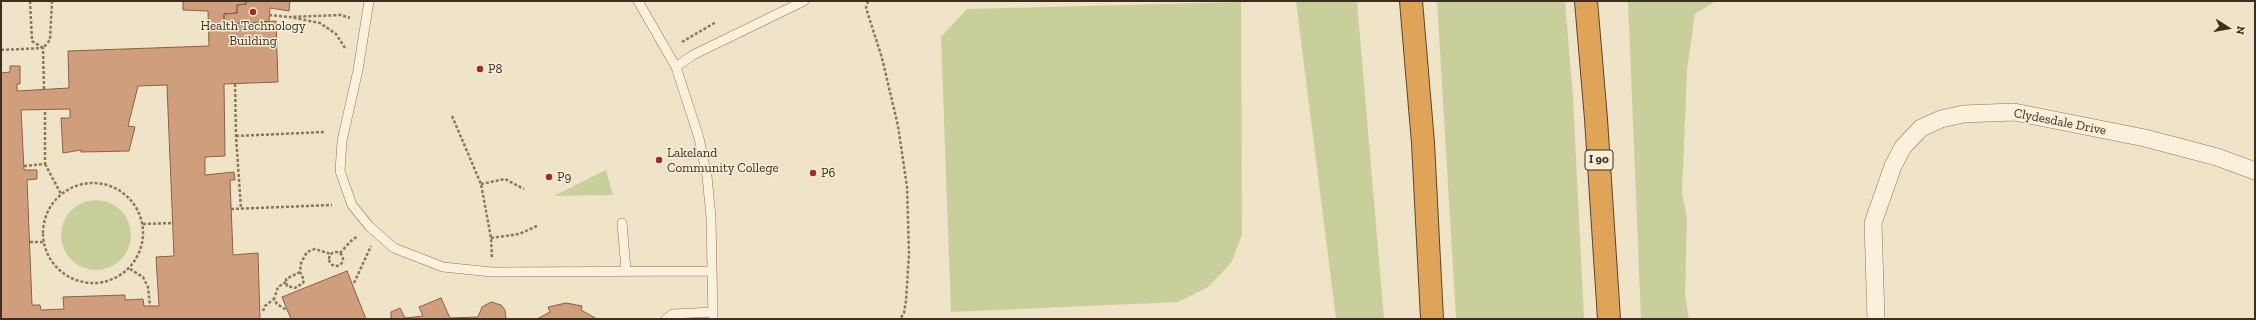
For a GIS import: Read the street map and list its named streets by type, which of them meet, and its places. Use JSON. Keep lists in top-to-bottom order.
{
  "streets": {
    "highway": ["I 90"],
    "street": ["Clydesdale Drive"]
  },
  "places": [
    "Health Technology Building",
    "P8",
    "Lakeland Community College",
    "P6",
    "P9"
  ],
  "north": "right"
}
